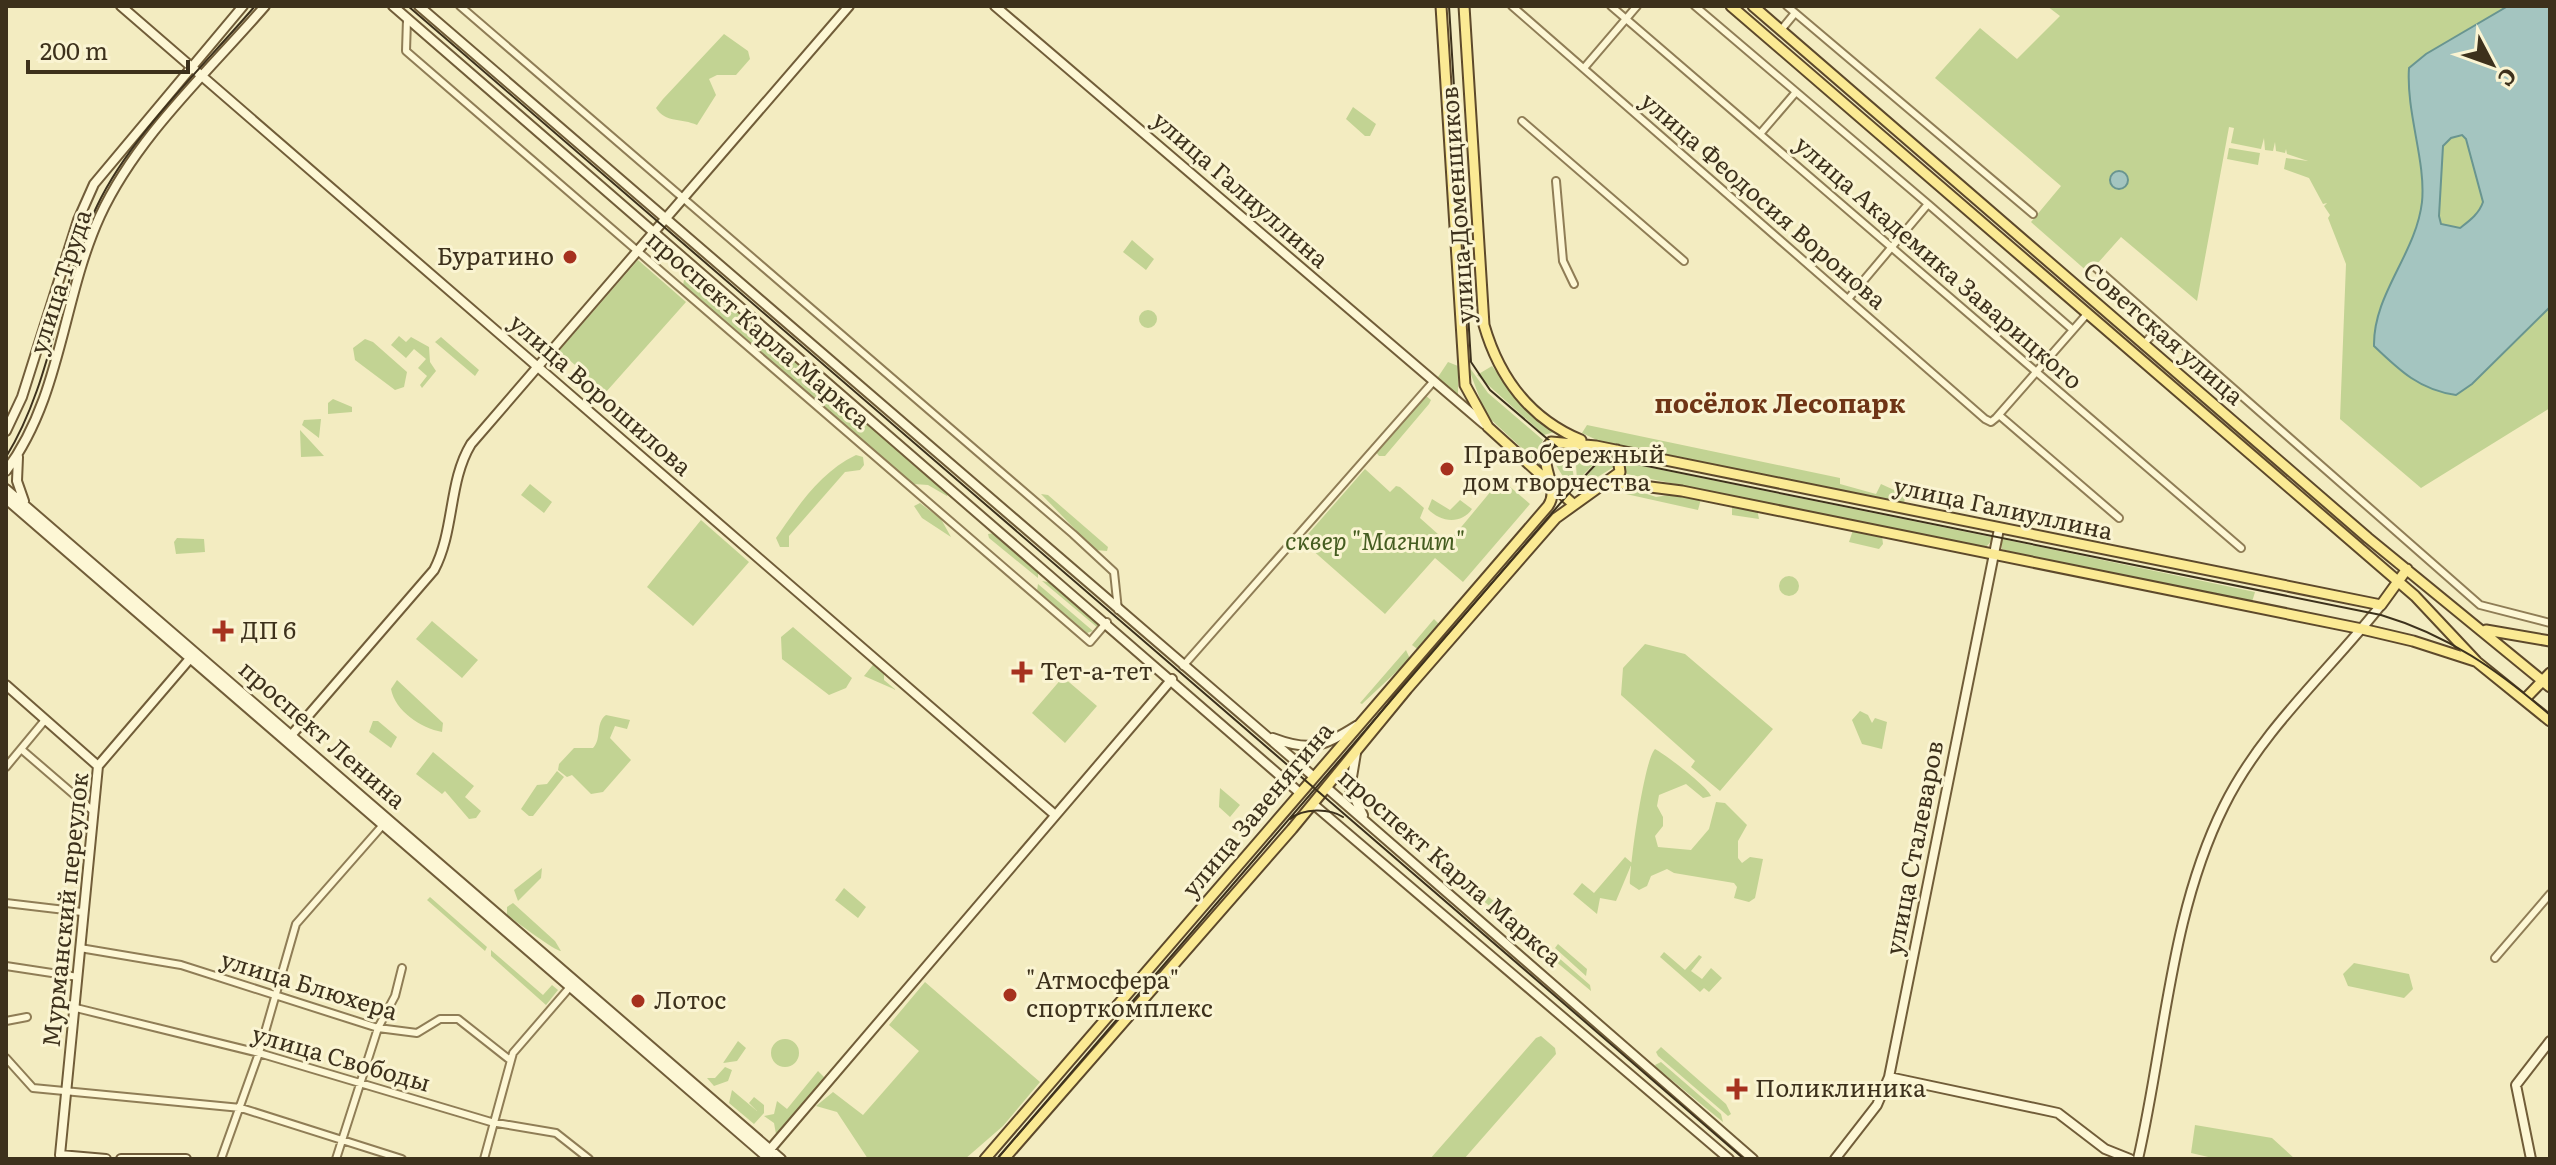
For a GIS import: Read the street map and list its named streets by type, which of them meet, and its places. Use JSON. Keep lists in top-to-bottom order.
{
  "streets": {
    "main road": [
      "улица Галиуллина",
      "улица Доменщиков",
      "улица Труда",
      "проспект Карла Маркса",
      "Советская улица",
      "улица Ворошилова",
      "проспект Ленина",
      "улица Завенягина",
      "улица Сталеваров",
      "Мурманский переулок"
    ],
    "street": [
      "улица Феодосия Воронова",
      "улица Академика Заварицкого",
      "улица Блюхера",
      "улица Свободы"
    ]
  },
  "crossings": [
    ["улица Галиуллина", "улица Доменщиков"],
    ["улица Галиуллина", "Советская улица"],
    ["улица Галиуллина", "улица Завенягина"],
    ["улица Галиуллина", "улица Сталеваров"],
    ["улица Труда", "улица Ворошилова"],
    ["проспект Карла Маркса", "улица Завенягина"],
    ["проспект Ленина", "Мурманский переулок"],
    ["Мурманский переулок", "улица Блюхера"],
    ["Мурманский переулок", "улица Свободы"]
  ],
  "districts": ["посёлок Лесопарк"],
  "parks": ["сквер \"Магнит\""],
  "places": {
    "other": [
      "Буратино",
      "Правобережный дом творчества",
      "\"Атмосфера\" спорткомплекс",
      "Лотос"
    ],
    "health": ["ДП 6", "Тет-а-тет", "Поликлиника"]
  },
  "scale_bar": "200 m",
  "north": "bottom right"
}
